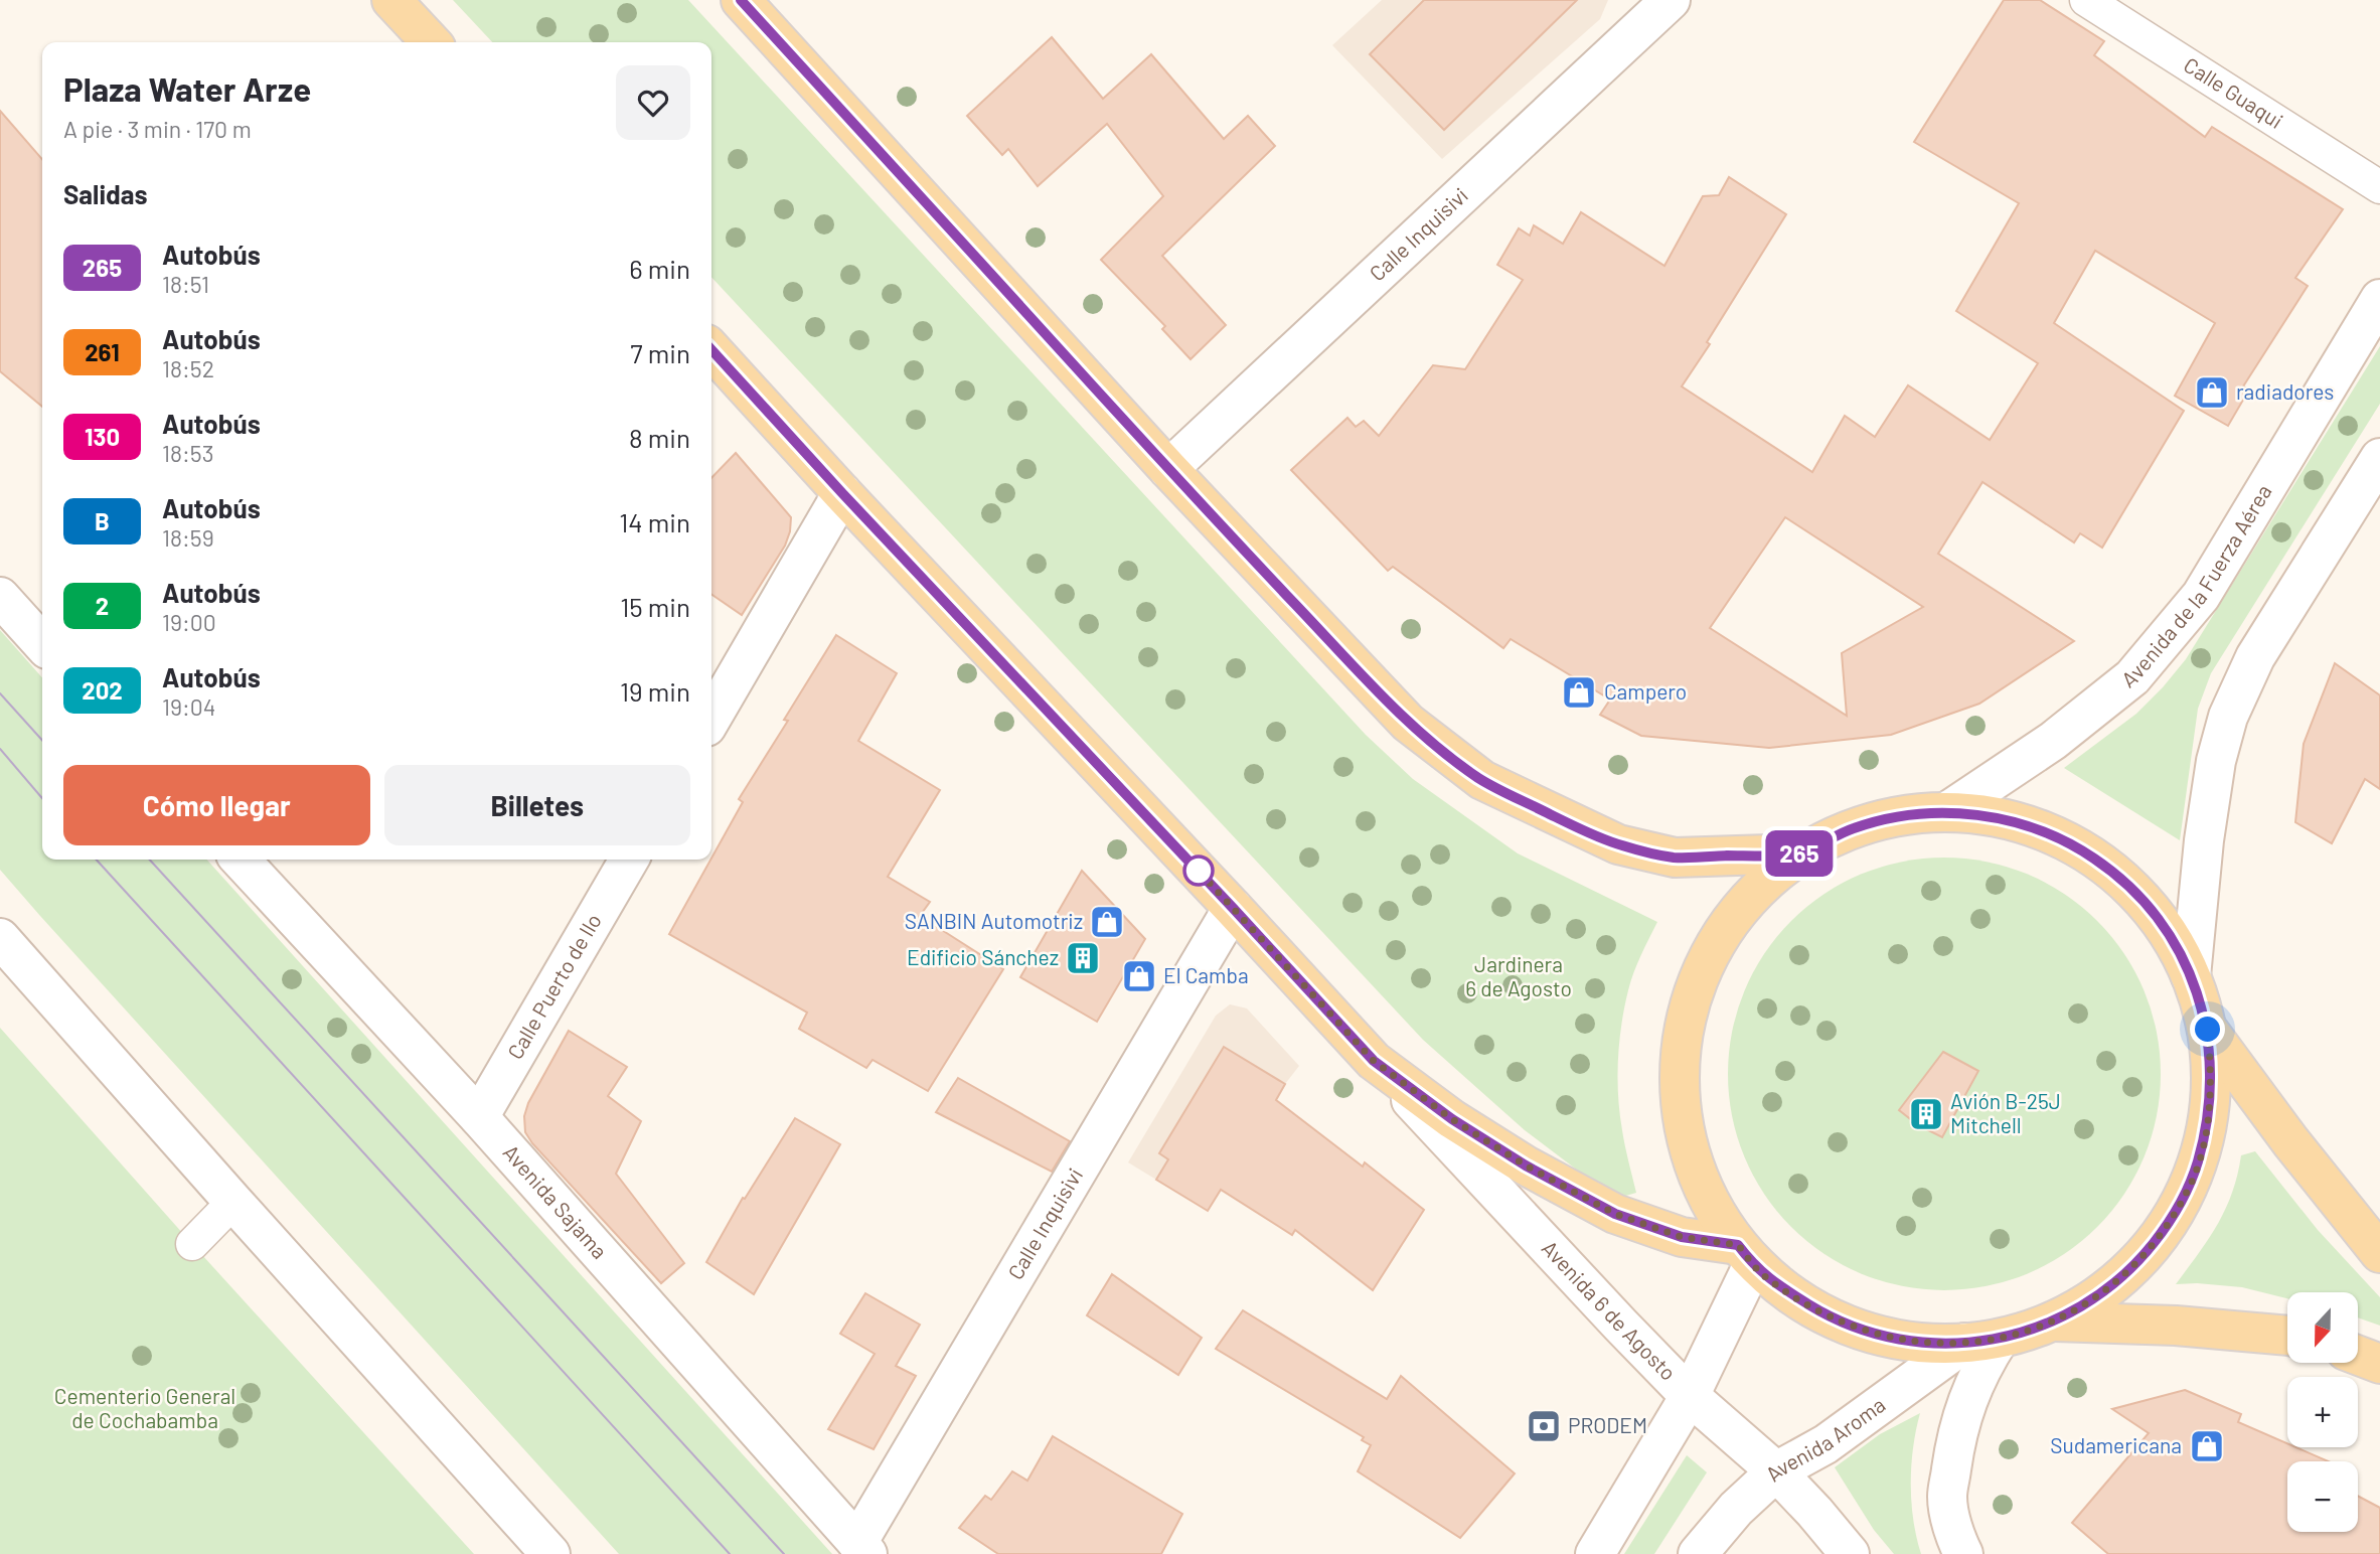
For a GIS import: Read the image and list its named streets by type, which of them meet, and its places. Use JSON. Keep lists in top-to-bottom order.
{
  "streets": {
    "main road": ["Avenida 6 de Agosto"],
    "street": [
      "Calle Inquisivi",
      "Avenida de la Fuerza Aérea",
      "Calle Puerto de Ilo",
      "Avenida Sajama",
      "Avenida Aroma"
    ],
    "lane": ["Calle Guaqui"]
  },
  "crossings": [
    ["Calle Inquisivi", "Avenida Sajama"],
    ["Calle Inquisivi", "Avenida 6 de Agosto"],
    ["Calle Puerto de Ilo", "Avenida Sajama"],
    ["Avenida 6 de Agosto", "Avenida Aroma"]
  ],
  "parks": ["Jardinera 6 de Agosto", "Cementerio General de Cochabamba"],
  "places": {
    "shop": [
      "radiadores",
      "Campero",
      "SANBIN Automotriz",
      "El Camba",
      "Sudamericana"
    ],
    "building": ["Edificio Sánchez", "Avión B-25J Mitchell"],
    "bank": ["PRODEM"]
  },
  "lines": ["bus line 265"],
  "north": "bottom",
  "page": {
    "on_map": "265",
    "heading": [
      ["Plaza Water Arze", "A pie · 3 min · 170 m"],
      "Salidas"
    ],
    "list": [
      {
        "mark": "265",
        "name": "Autobús",
        "note": "18:51",
        "value": "6 min"
      },
      {
        "mark": "261",
        "name": "Autobús",
        "note": "18:52",
        "value": "7 min"
      },
      {
        "mark": "130",
        "name": "Autobús",
        "note": "18:53",
        "value": "8 min"
      },
      {
        "mark": "B",
        "name": "Autobús",
        "note": "18:59",
        "value": "14 min"
      },
      {
        "mark": "2",
        "name": "Autobús",
        "note": "19:00",
        "value": "15 min"
      },
      {
        "mark": "202",
        "name": "Autobús",
        "note": "19:04",
        "value": "19 min"
      }
    ],
    "buttons": ["Cómo llegar", "Billetes"],
    "map_buttons": ["+", "−"]
  }
}
